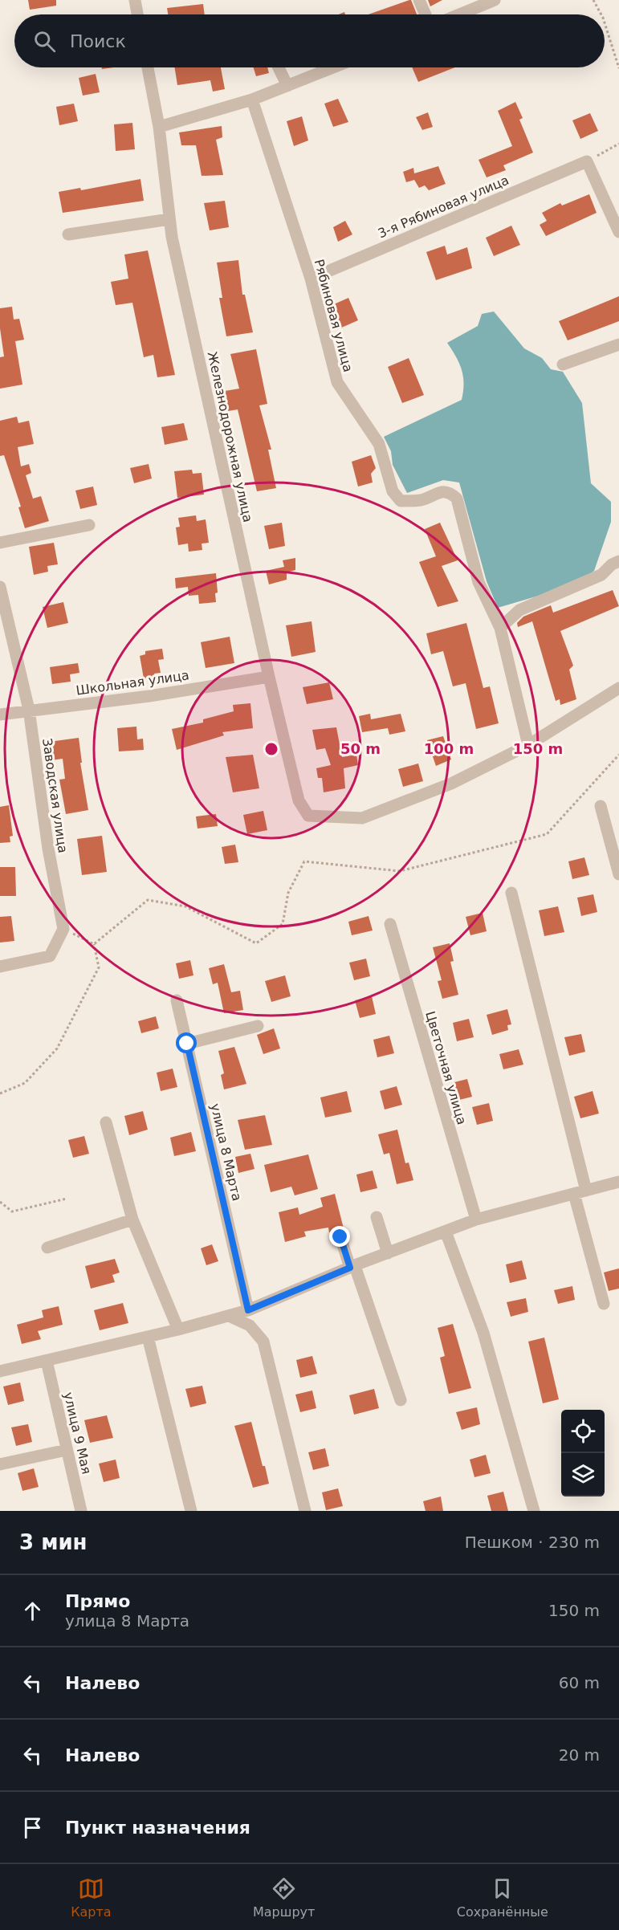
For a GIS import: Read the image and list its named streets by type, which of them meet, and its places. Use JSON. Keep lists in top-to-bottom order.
{
  "streets": {
    "street": [
      "3-я Рябиновая улица",
      "Рябиновая улица",
      "Железнодорожная улица",
      "Школьная улица",
      "Заводская улица",
      "Цветочная улица",
      "улица 8 Марта",
      "улица 9 Мая"
    ]
  },
  "crossings": [
    ["3-я Рябиновая улица", "Рябиновая улица"],
    ["Рябиновая улица", "Железнодорожная улица"],
    ["Железнодорожная улица", "Школьная улица"],
    ["Школьная улица", "Заводская улица"]
  ],
  "page": {
    "search": "Поиск",
    "heading": ["3 мин", "Пешком · 230 m"],
    "list": [
      ["Прямо", "улица 8 Марта", "150 m"],
      ["Налево", "60 m"],
      ["Налево", "20 m"],
      "Пункт назначения"
    ],
    "nav": ["Карта", "Маршрут", "Сохранённые"]
  },
  "rings": ["50 m", "100 m", "150 m"]
}
